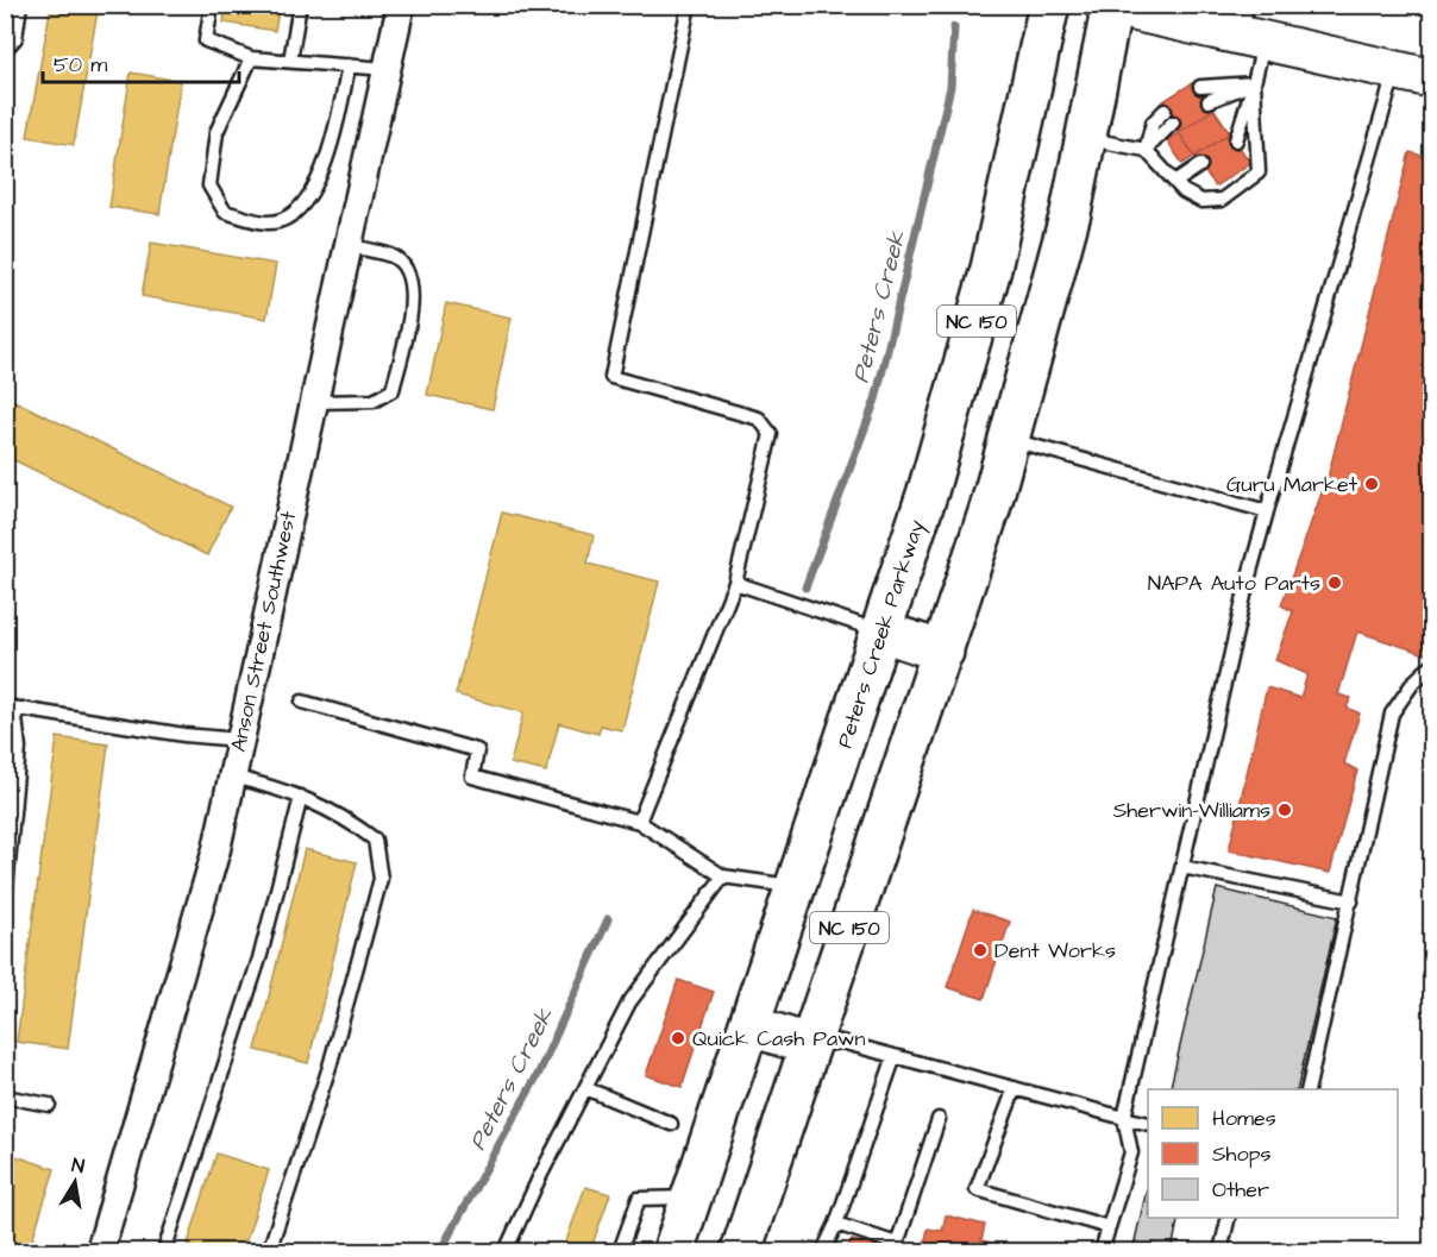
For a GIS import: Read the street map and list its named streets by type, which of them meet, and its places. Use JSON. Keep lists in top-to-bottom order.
{
  "streets": {
    "main road": ["NC 150", "Peters Creek Parkway"],
    "street": ["Anson Street Southwest"]
  },
  "water": ["Peters Creek"],
  "places": [
    "Guru Market",
    "NAPA Auto Parts",
    "Sherwin-Williams",
    "Dent Works",
    "Quick Cash Pawn"
  ],
  "legend": ["Homes", "Shops", "Other"],
  "scale_bar": "50 m",
  "north": "top"
}
